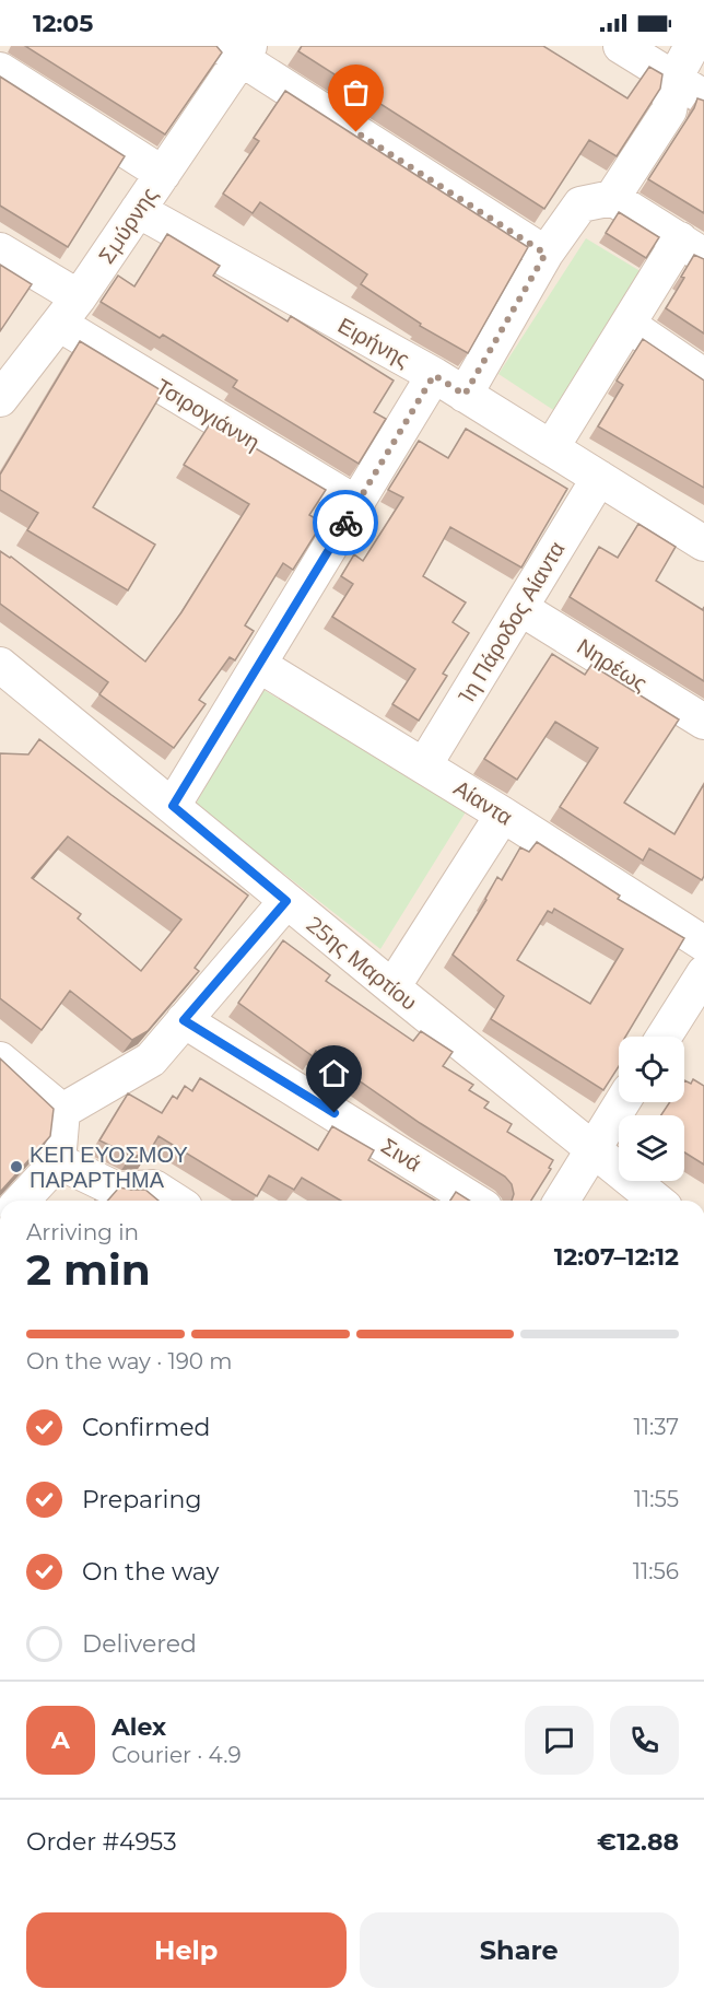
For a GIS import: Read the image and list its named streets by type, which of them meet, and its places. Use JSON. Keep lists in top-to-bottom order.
{
  "streets": {
    "street": [
      "Σμύρνης",
      "Ειρήνης",
      "Τσιρογιάννη",
      "1η Πάροδος Αίαντα",
      "Νηρέως",
      "Αίαντα",
      "25ης Μαρτίου",
      "Σινά"
    ]
  },
  "crossings": [
    ["Σμύρνης", "Ειρήνης"],
    ["Σμύρνης", "Τσιρογιάννη"],
    ["Ειρήνης", "1η Πάροδος Αίαντα"],
    ["1η Πάροδος Αίαντα", "Νηρέως"],
    ["1η Πάροδος Αίαντα", "Αίαντα"]
  ],
  "places": ["ΚΕΠ ΕΥΟΣΜΟΥ ΠΑΡΑΡΤΗΜΑ"],
  "page": {
    "status": "12:05",
    "heading": ["2 min", "Arriving in", "12:07–12:12"],
    "panel": [
      "Alex",
      "Courier · 4.9",
      "Order #4953",
      "€12.88"
    ],
    "bar": "On the way · 190 m",
    "list": [
      ["Confirmed", "11:37"],
      ["Preparing", "11:55"],
      ["On the way", "11:56"],
      "Delivered"
    ],
    "round": "A",
    "buttons": ["Help", "Share"]
  }
}
